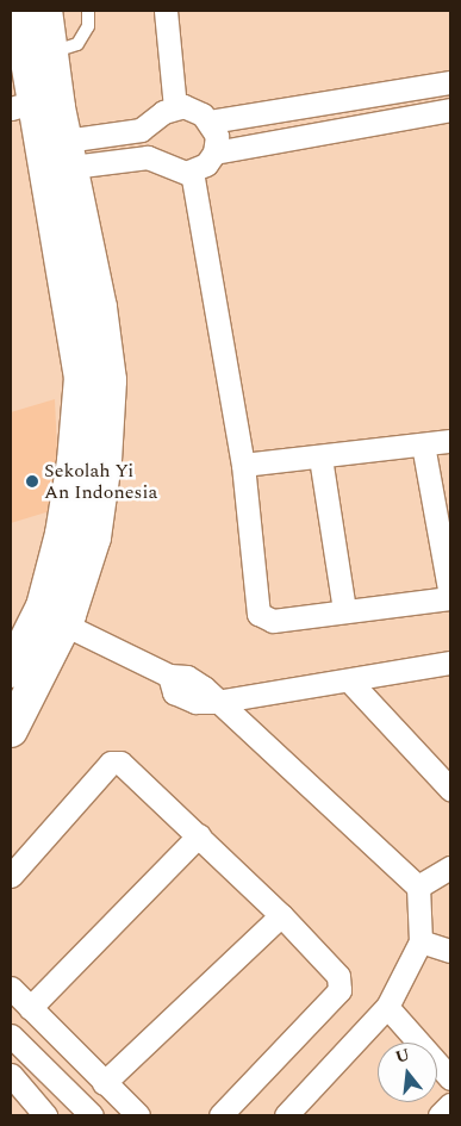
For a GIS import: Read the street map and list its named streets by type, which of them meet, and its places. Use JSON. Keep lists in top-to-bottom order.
{
  "places": ["Sekolah Yi An Indonesia"],
  "north": "top"
}
